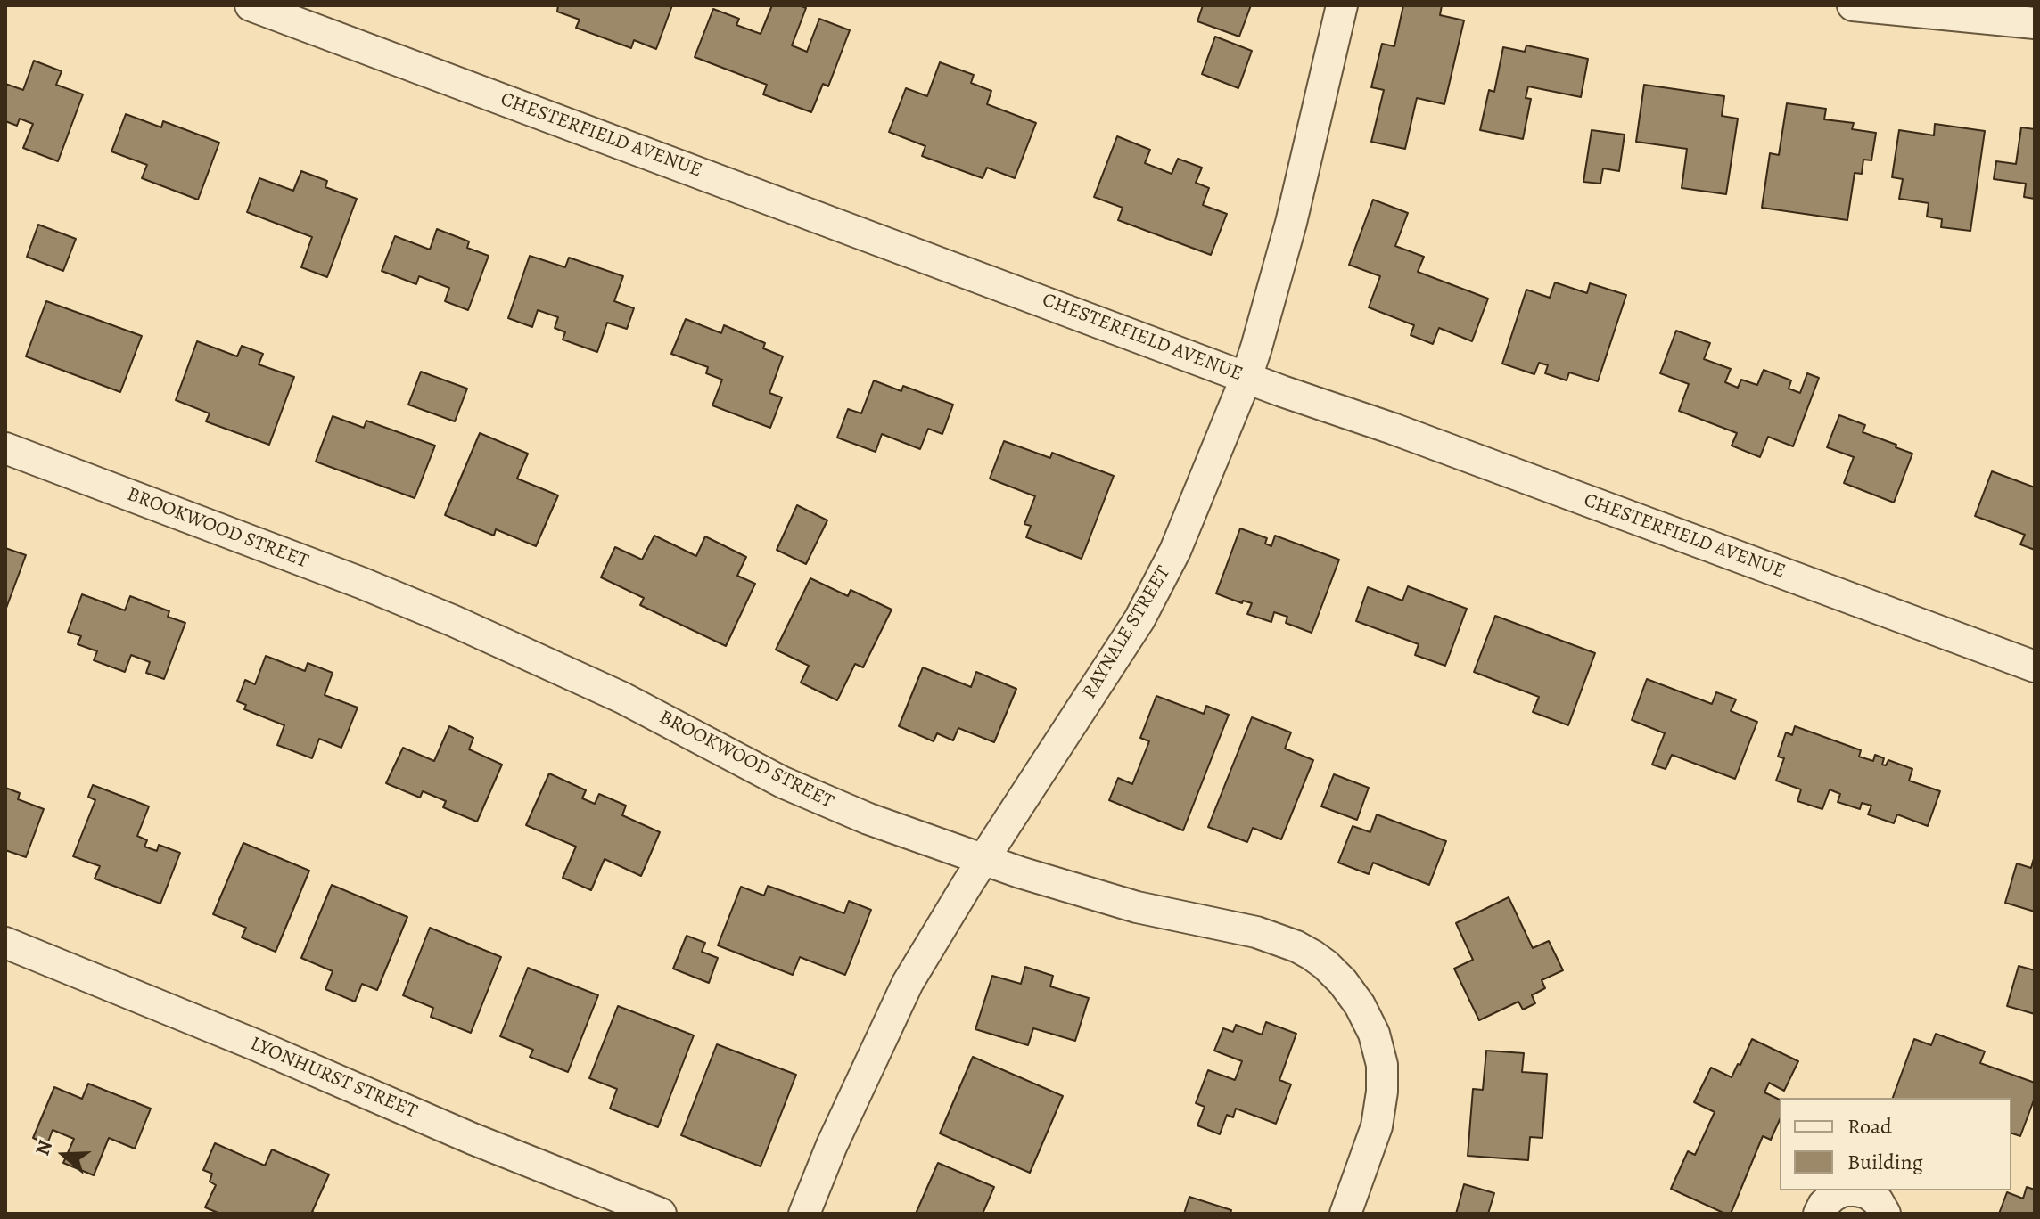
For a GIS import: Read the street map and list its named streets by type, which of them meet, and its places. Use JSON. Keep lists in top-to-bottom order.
{
  "streets": {
    "street": [
      "CHESTERFIELD AVENUE",
      "BROOKWOOD STREET",
      "RAYNALE STREET",
      "LYONHURST STREET"
    ]
  },
  "crossings": [
    ["CHESTERFIELD AVENUE", "RAYNALE STREET"],
    ["BROOKWOOD STREET", "RAYNALE STREET"]
  ],
  "legend": ["Road", "Building"],
  "north": "left"
}
